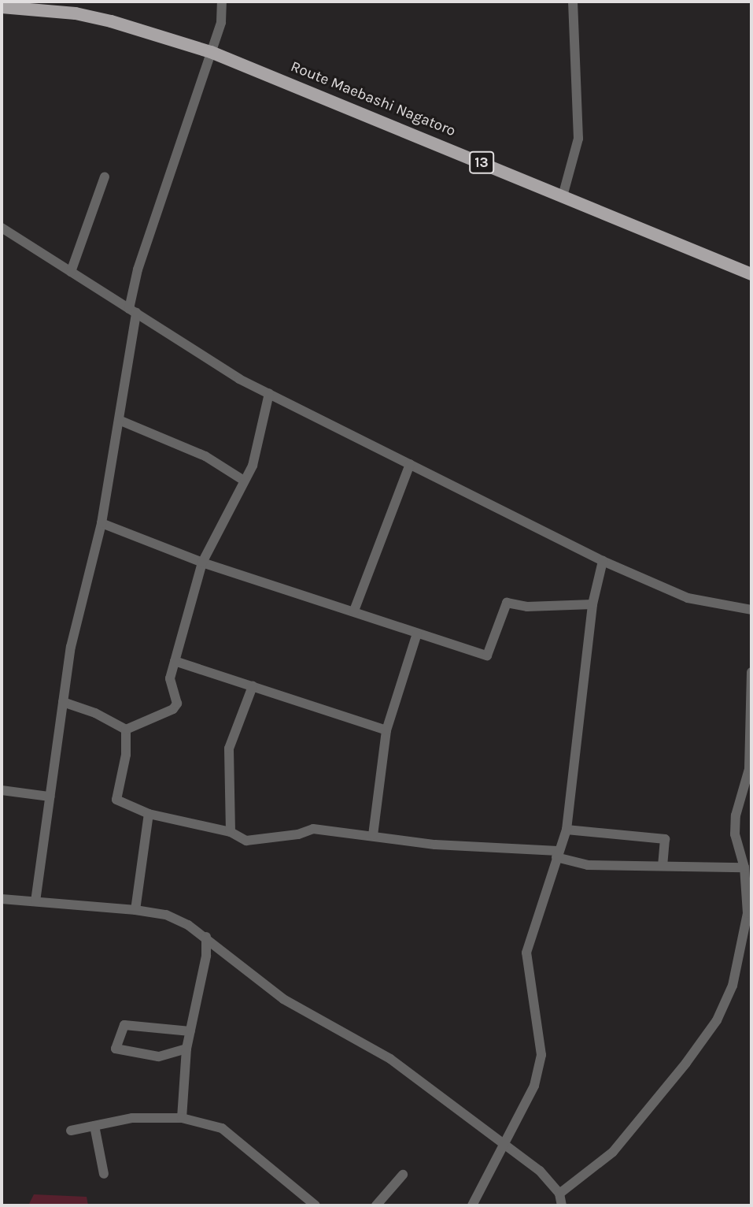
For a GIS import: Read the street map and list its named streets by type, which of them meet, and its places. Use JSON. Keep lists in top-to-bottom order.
{
  "streets": {
    "main road": ["Route Maebashi Nagatoro", "13"]
  }
}
